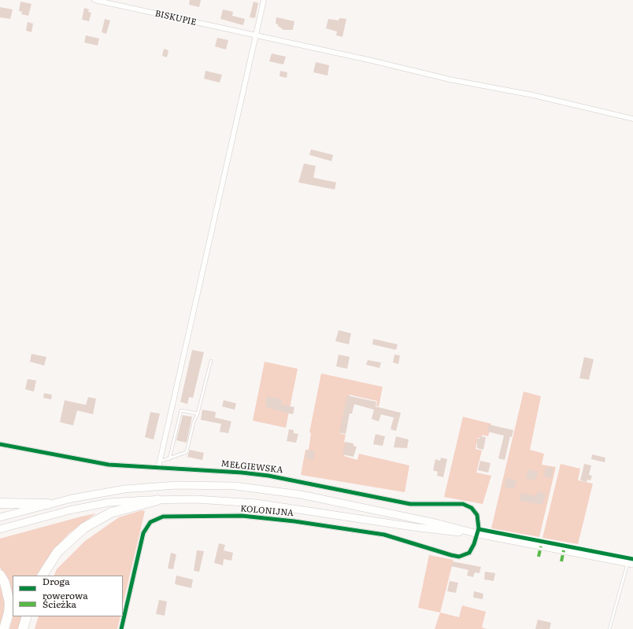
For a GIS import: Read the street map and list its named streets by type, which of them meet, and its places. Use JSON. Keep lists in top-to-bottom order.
{
  "streets": {
    "street": ["BISKUPIE", "MEŁGIEWSKA", "KOLONIJNA"]
  },
  "crossings": [
    ["MEŁGIEWSKA", "KOLONIJNA"]
  ],
  "legend": ["Droga rowerowa", "Ścieżka"]
}
